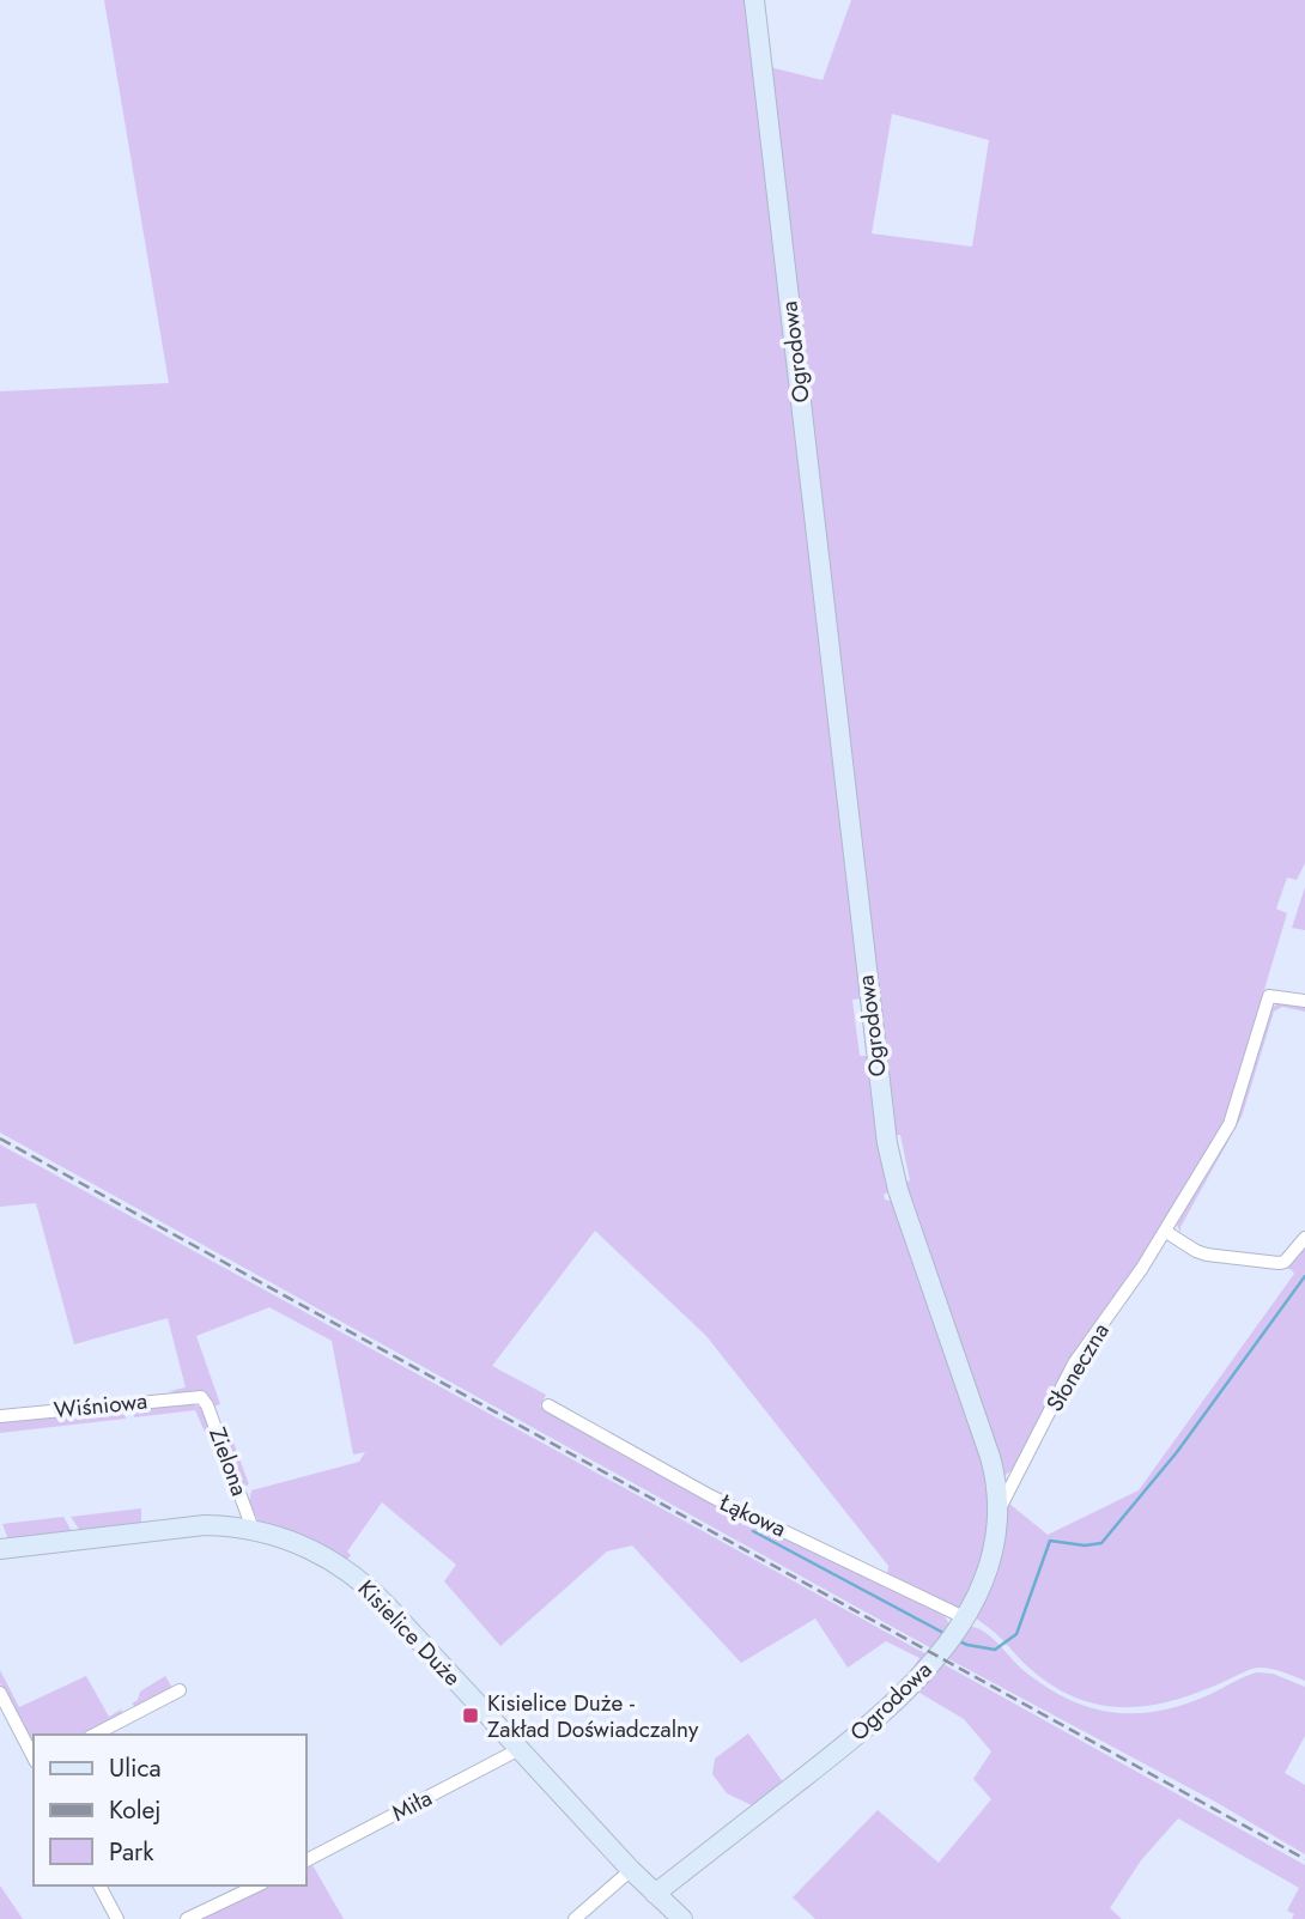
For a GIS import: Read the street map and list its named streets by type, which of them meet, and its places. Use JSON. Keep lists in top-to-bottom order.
{
  "streets": {
    "street": [
      "Ogrodowa",
      "Słoneczna",
      "Wiśniowa",
      "Zielona",
      "Łąkowa",
      "Kisielice Duże",
      "Miła"
    ]
  },
  "crossings": [
    ["Ogrodowa", "Słoneczna"],
    ["Ogrodowa", "Łąkowa"],
    ["Ogrodowa", "Kisielice Duże"],
    ["Wiśniowa", "Zielona"],
    ["Zielona", "Kisielice Duże"],
    ["Kisielice Duże", "Miła"]
  ],
  "places": {
    "transit": ["Kisielice Duże - Zakład Doświadczalny"]
  },
  "legend": ["Ulica", "Kolej", "Park"]
}
